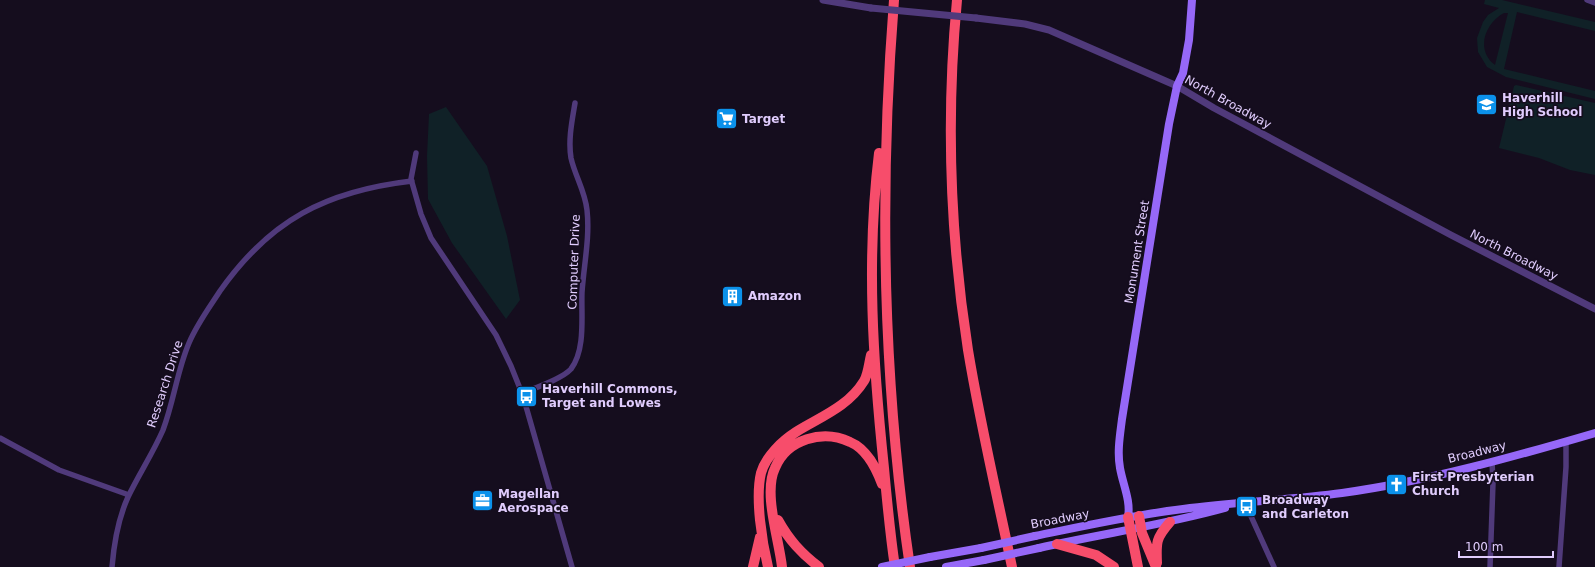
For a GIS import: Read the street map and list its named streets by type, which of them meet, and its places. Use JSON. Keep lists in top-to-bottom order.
{
  "streets": {
    "main road": ["Monument Street", "Broadway"],
    "street": ["North Broadway", "Computer Drive", "Research Drive"]
  },
  "crossings": [
    ["North Broadway", "Monument Street"],
    ["Monument Street", "Broadway"]
  ],
  "places": {
    "school or university": ["Haverhill High School"],
    "supermarket": ["Target"],
    "building": ["Amazon"],
    "bus stop": ["Haverhill Commons, Target and Lowes", "Broadway and Carleton"],
    "church": ["First Presbyterian Church"],
    "office": ["Magellan Aerospace"]
  },
  "scale_bar": "100 m"
}
